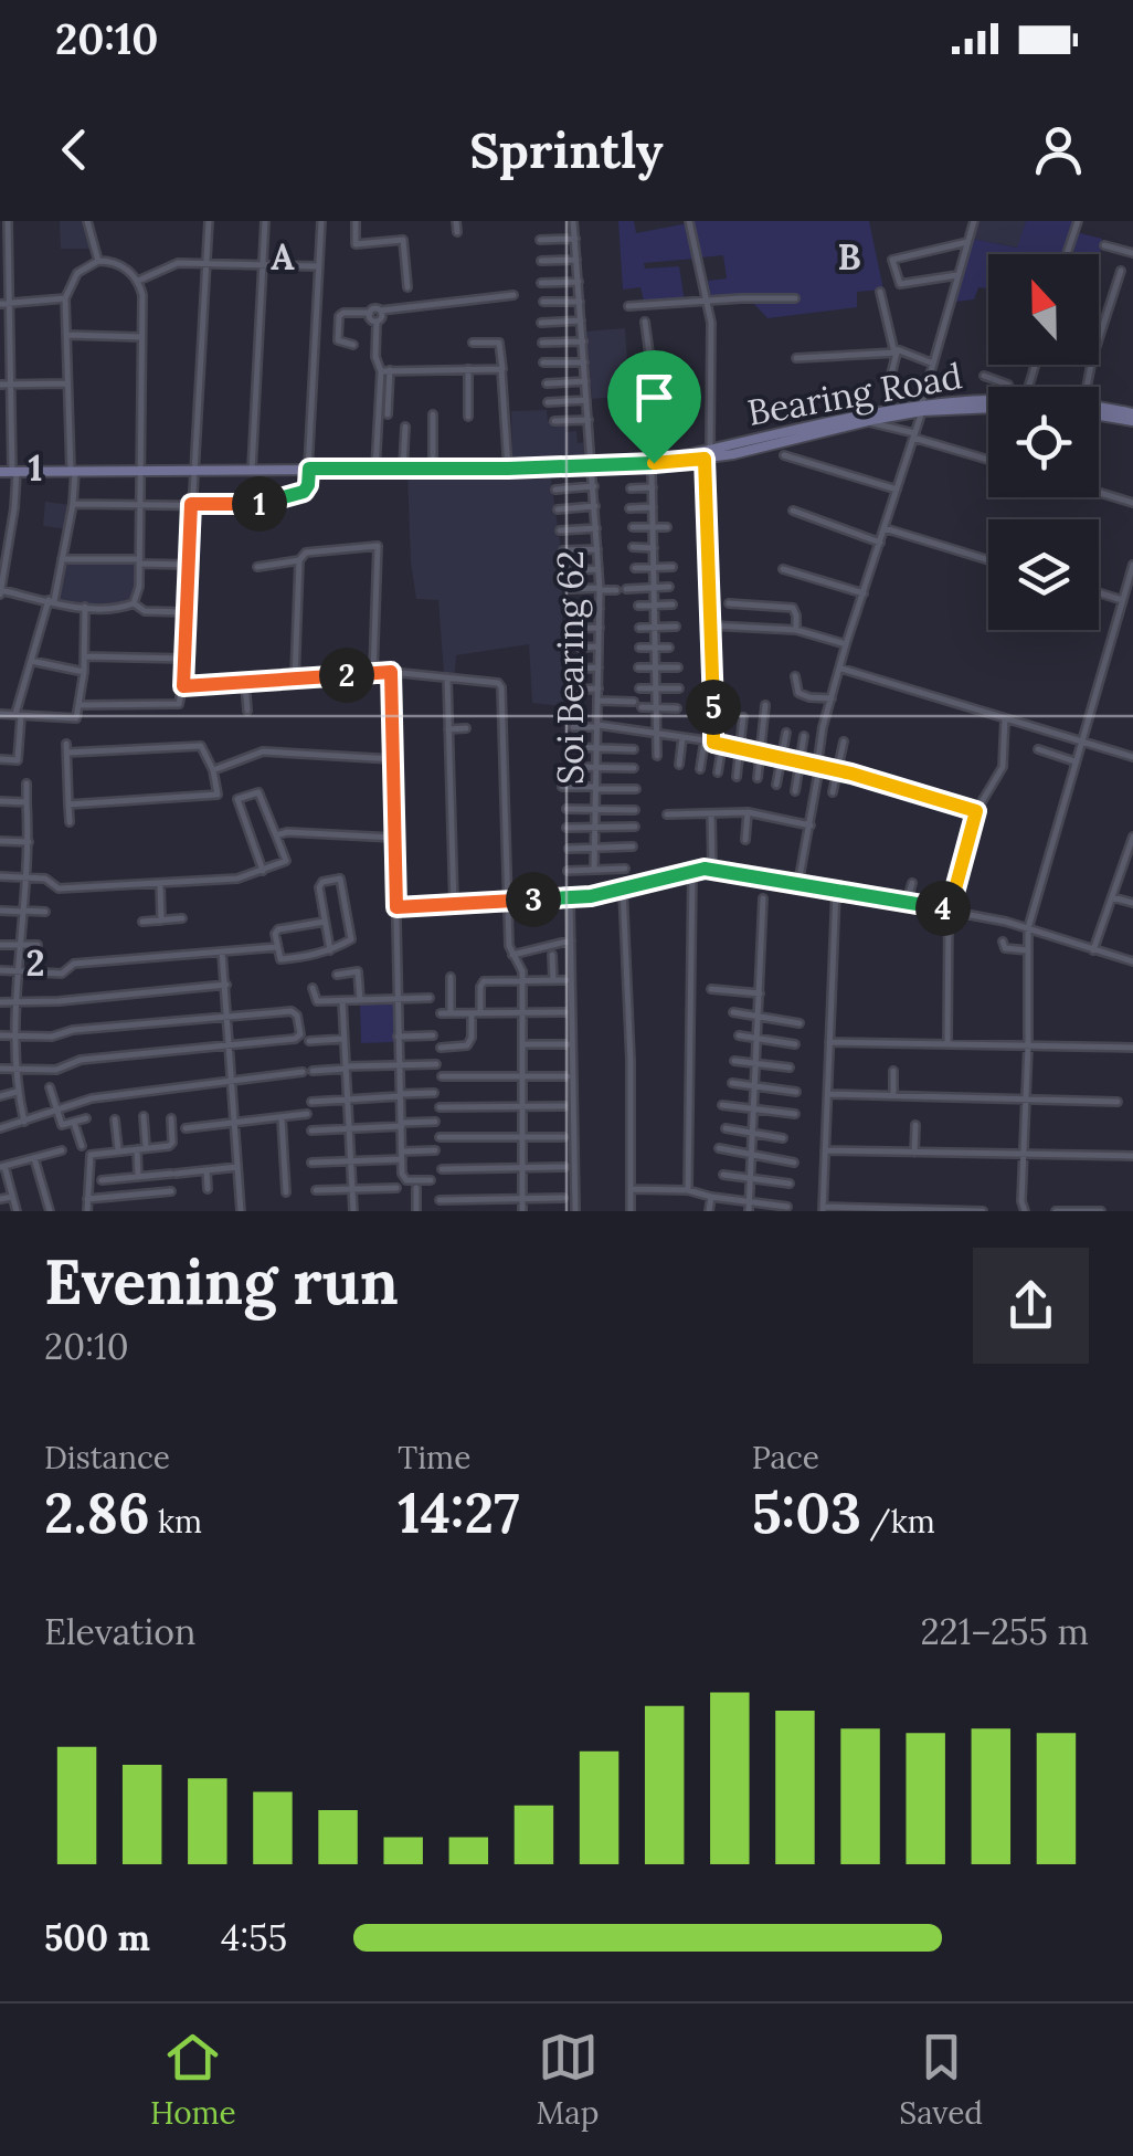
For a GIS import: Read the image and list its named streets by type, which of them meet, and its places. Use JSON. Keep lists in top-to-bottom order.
{
  "streets": {
    "main road": ["Bearing Road"],
    "street": ["Soi Bearing 62"]
  },
  "crossings": [
    ["Bearing Road", "Soi Bearing 62"]
  ],
  "north": "top",
  "page": {
    "status": "20:10",
    "header": "Sprintly",
    "pins": [
      "1",
      "2",
      "5",
      "3",
      "4"
    ],
    "heading": ["Evening run", "20:10"],
    "stats": [
      ["Distance", "2.86 km"],
      ["Time", "14:27"],
      ["Pace", "5:03 /km"]
    ],
    "chart": ["Elevation", "221–255 m"],
    "list": [
      {
        "name": "500 m",
        "note": "4:55"
      }
    ],
    "tabs": ["Home", "Map", "Saved"]
  },
  "grid": {
    "columns": ["A", "B"],
    "rows": ["1", "2"]
  }
}
